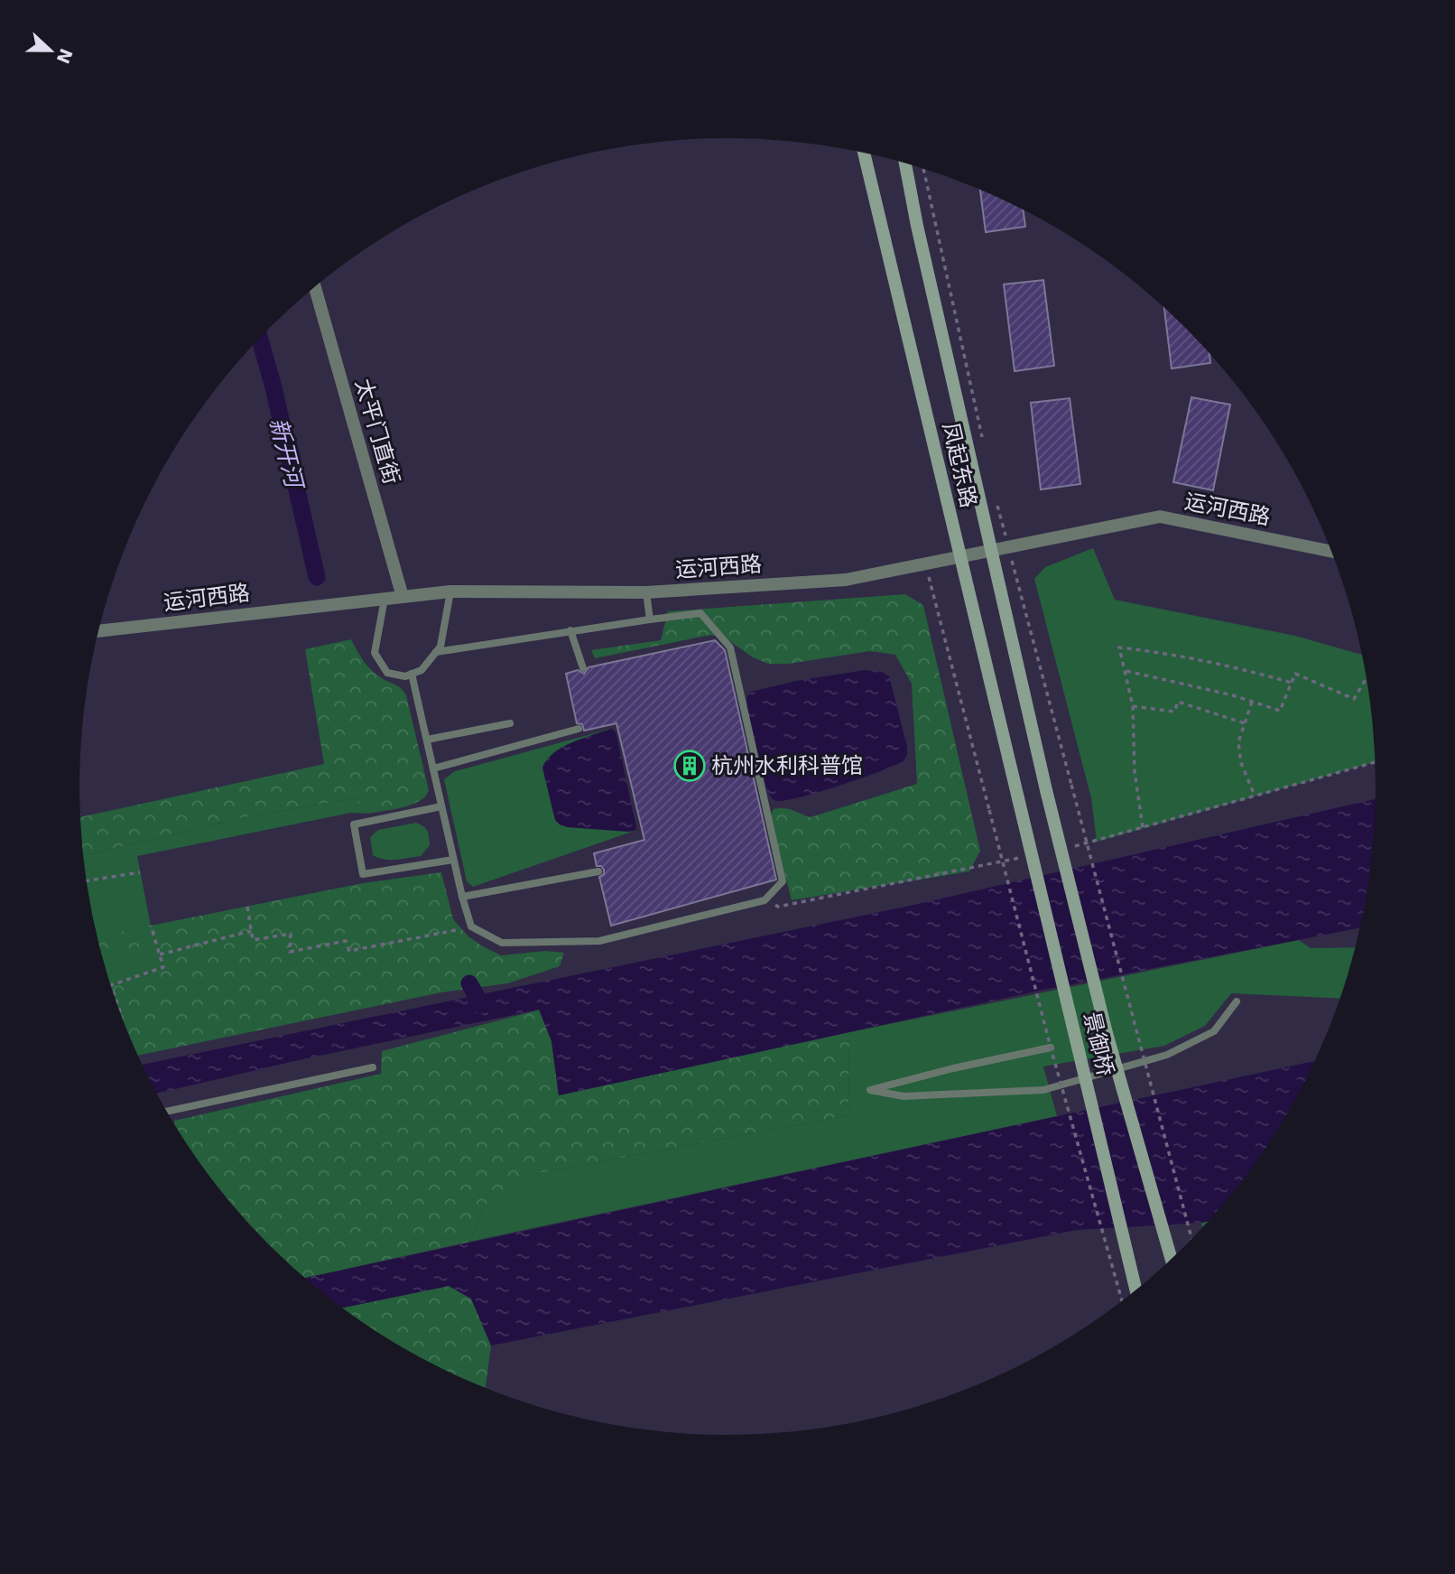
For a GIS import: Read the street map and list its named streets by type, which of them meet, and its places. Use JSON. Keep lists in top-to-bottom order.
{
  "streets": {
    "main road": ["凤起东路", "景御桥"],
    "street": ["太平门直街", "运河西路"]
  },
  "crossings": [
    ["太平门直街", "运河西路"],
    ["凤起东路", "运河西路"],
    ["凤起东路", "景御桥"]
  ],
  "water": ["新开河"],
  "places": {
    "building": ["杭州水利科普馆"]
  },
  "north": "right"
}
